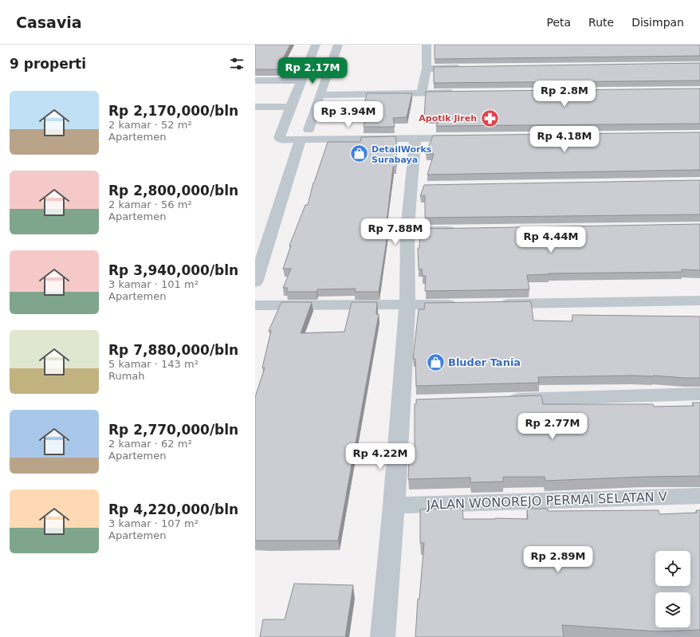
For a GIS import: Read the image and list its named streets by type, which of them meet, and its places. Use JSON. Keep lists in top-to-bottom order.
{
  "streets": {
    "street": ["JALAN WONOREJO PERMAI SELATAN V"]
  },
  "places": {
    "pharmacy": ["Apotik Jireh"],
    "shop": ["DetailWorks Surabaya", "Bluder Tania"]
  },
  "page": {
    "header": "Casavia",
    "nav": ["Peta", "Rute", "Disimpan"],
    "heading": "9 properti",
    "price": [
      "Rp 2.17M",
      "Rp 2.8M",
      "Rp 3.94M",
      "Rp 4.18M",
      "Rp 7.88M",
      "Rp 4.44M",
      "Rp 2.77M",
      "Rp 4.22M",
      "Rp 2.89M"
    ],
    "list": [
      {
        "name": "Rp 2,170,000/bln",
        "note": "2 kamar · 52 m² · Apartemen"
      },
      {
        "name": "Rp 2,800,000/bln",
        "note": "2 kamar · 56 m² · Apartemen"
      },
      {
        "name": "Rp 3,940,000/bln",
        "note": "3 kamar · 101 m² · Apartemen"
      },
      {
        "name": "Rp 7,880,000/bln",
        "note": "5 kamar · 143 m² · Rumah"
      },
      {
        "name": "Rp 2,770,000/bln",
        "note": "2 kamar · 62 m² · Apartemen"
      },
      {
        "name": "Rp 4,220,000/bln",
        "note": "3 kamar · 107 m² · Apartemen"
      }
    ]
  }
}
